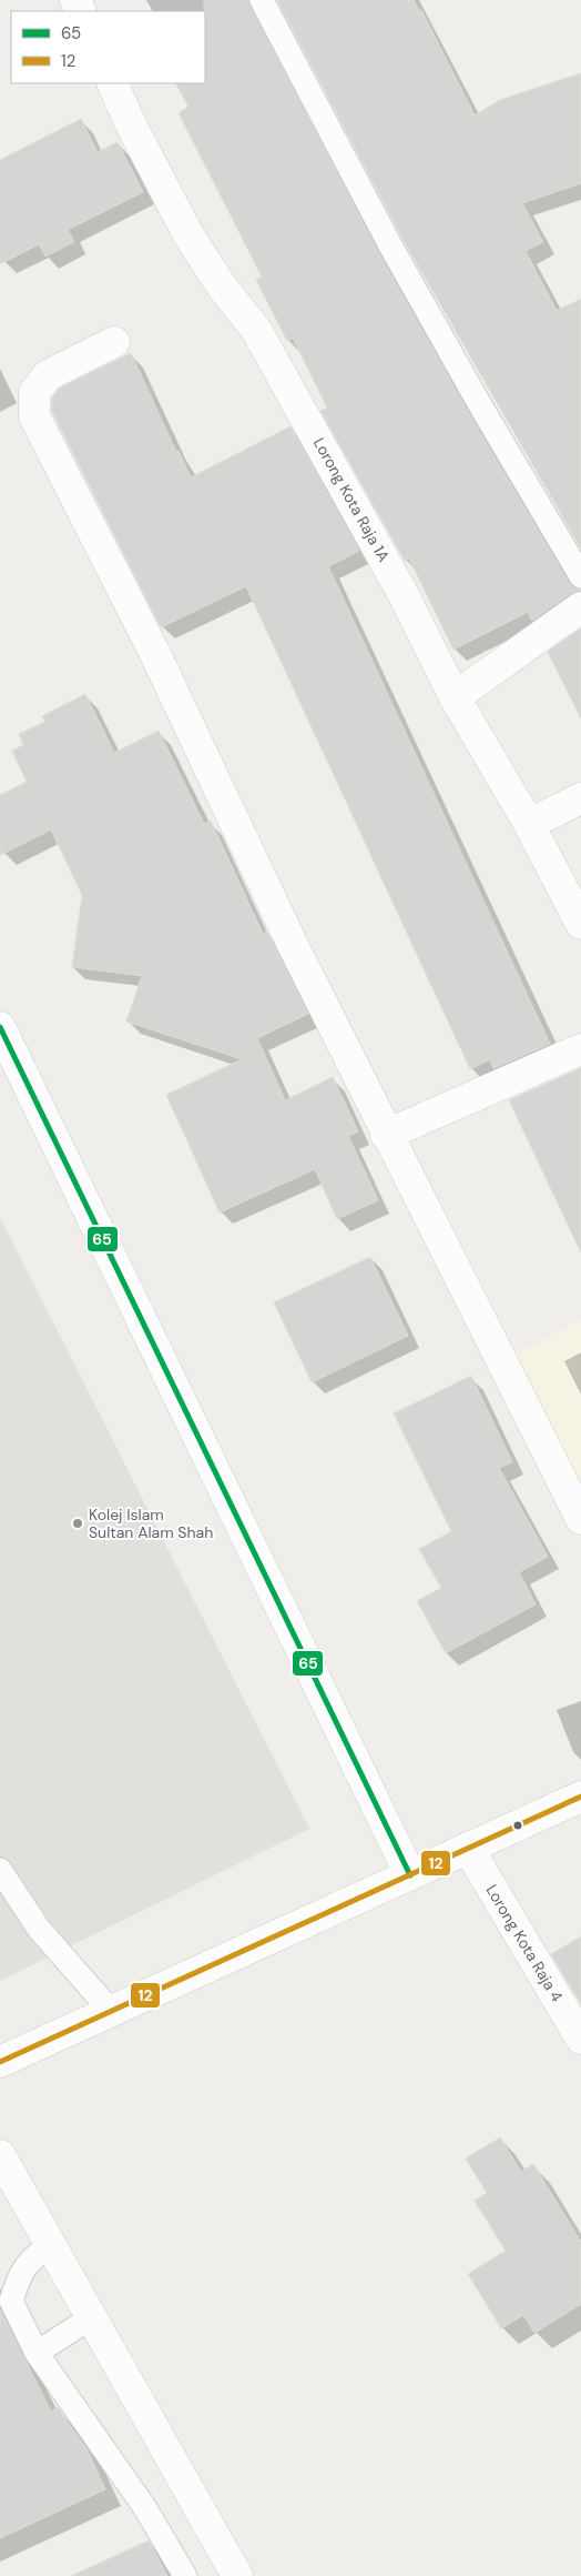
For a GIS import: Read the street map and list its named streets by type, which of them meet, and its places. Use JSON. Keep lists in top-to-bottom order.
{
  "streets": {
    "street": ["Lorong Kota Raja 1A", "Lorong Kota Raja 4"]
  },
  "places": ["Kolej Islam Sultan Alam Shah"],
  "lines": ["transit line 65", "transit line 12"],
  "legend": ["65", "12"]
}
